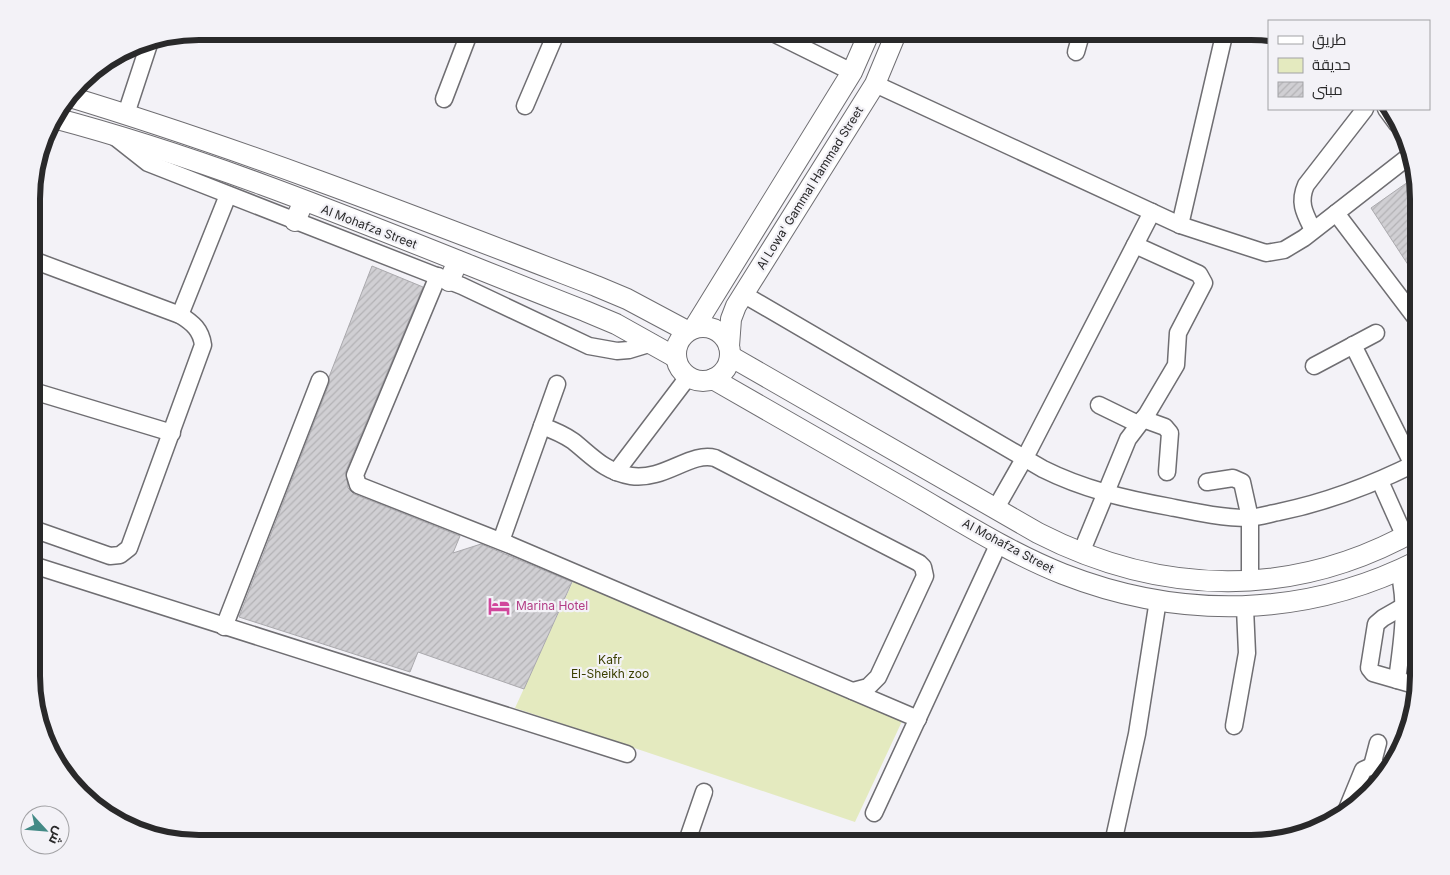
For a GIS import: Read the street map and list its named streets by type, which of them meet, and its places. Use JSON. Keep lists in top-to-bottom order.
{
  "streets": {
    "main road": ["Al Lowa' Gammal Hammad Street", "Al Mohafza Street"]
  },
  "crossings": [
    ["Al Lowa' Gammal Hammad Street", "Al Mohafza Street"]
  ],
  "parks": ["Kafr El-Sheikh zoo"],
  "places": {
    "hotel": ["Marina Hotel"]
  },
  "legend": ["طريق", "حديقة", "مبنى"],
  "north": "bottom right"
}
